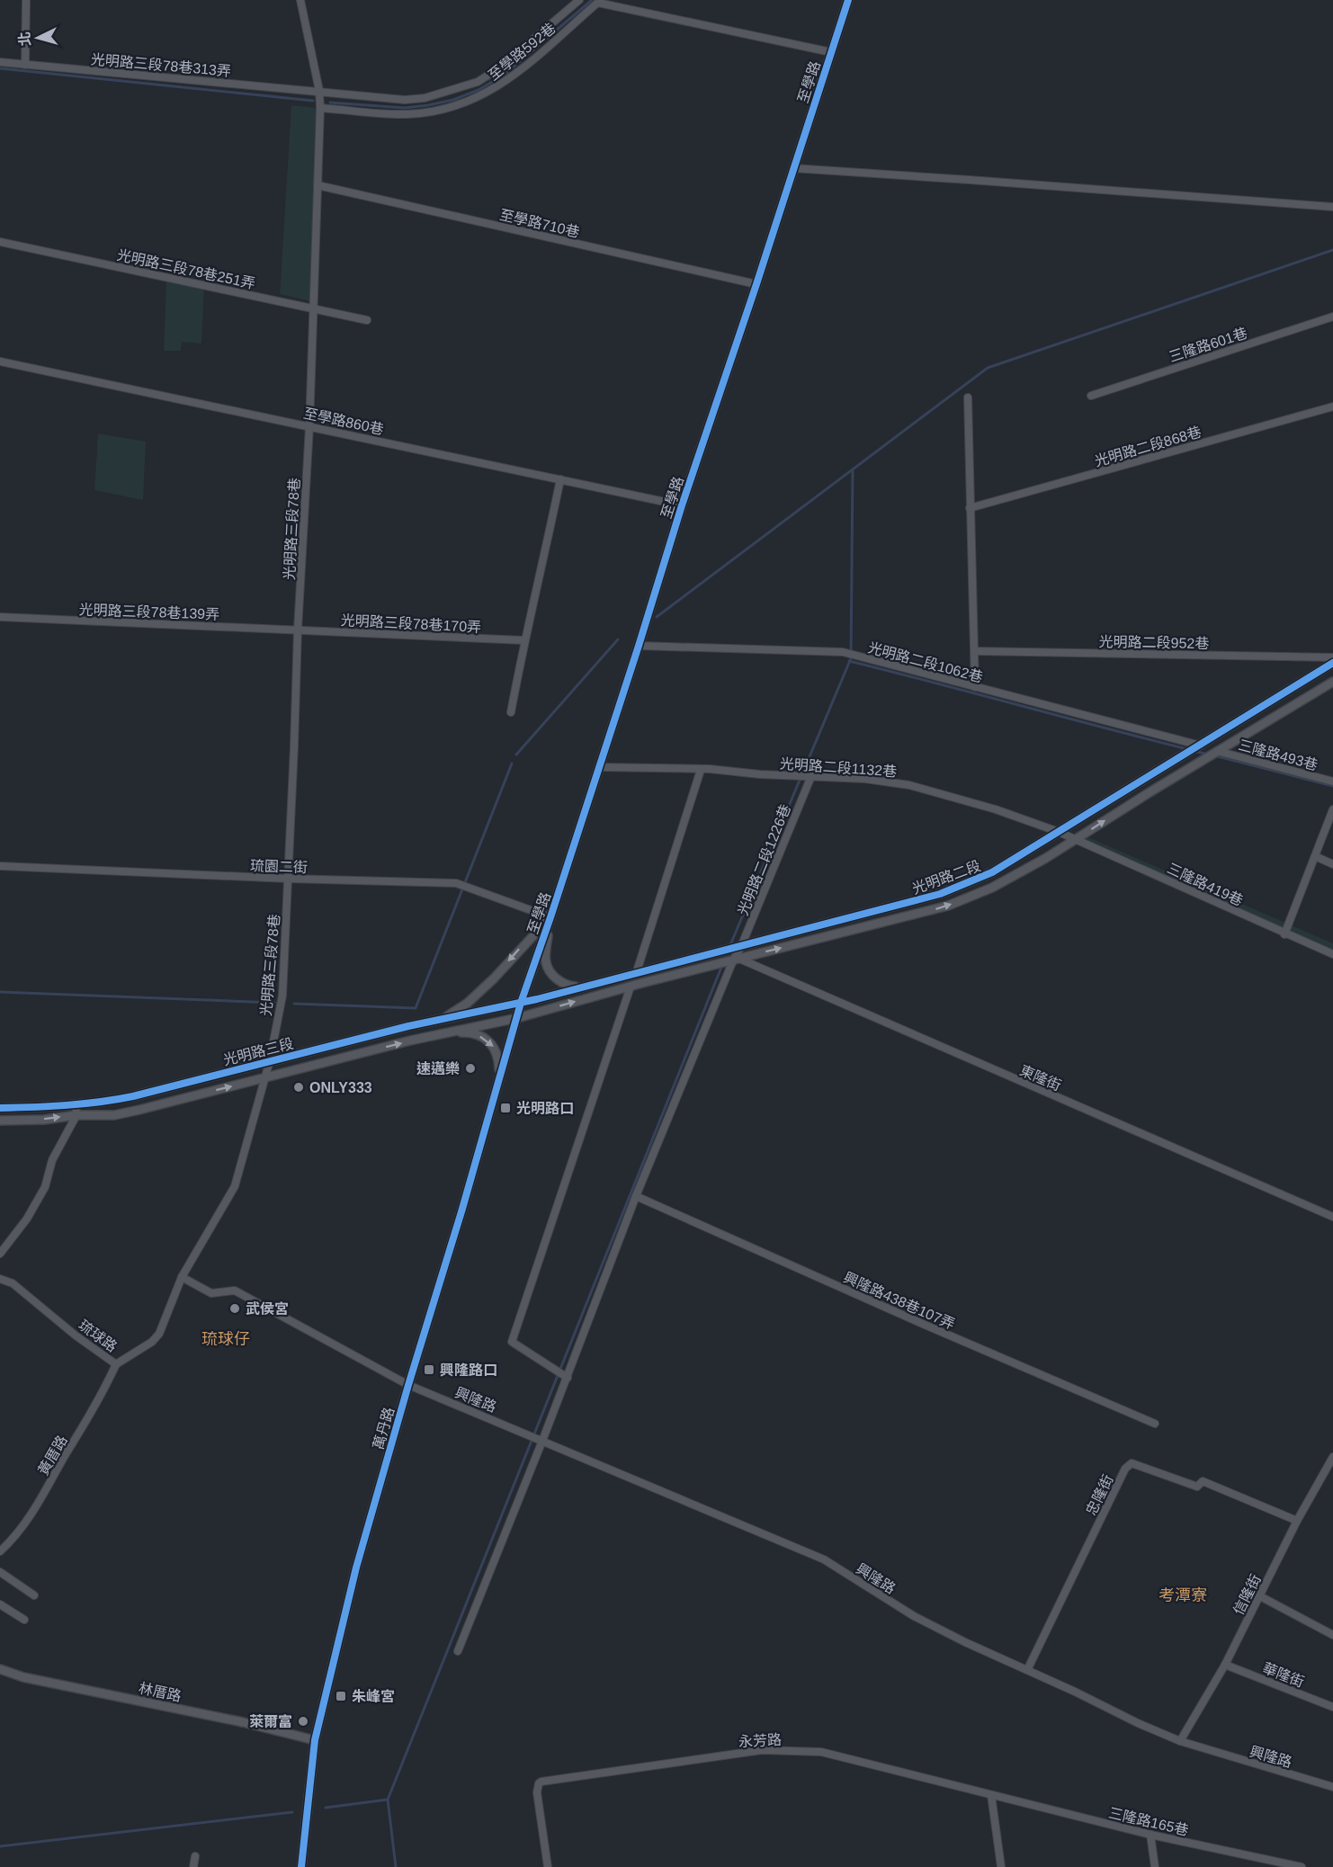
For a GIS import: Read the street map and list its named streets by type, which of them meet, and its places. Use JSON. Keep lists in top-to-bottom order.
{
  "streets": {
    "street": [
      "至學路592巷",
      "光明路三段78巷313弄",
      "至學路",
      "至學路710巷",
      "光明路三段78巷251弄",
      "三隆路601巷",
      "至學路860巷",
      "光明路二段868巷",
      "光明路三段78巷",
      "光明路三段78巷139弄",
      "光明路三段78巷170弄",
      "光明路二段952巷",
      "光明路二段1062巷",
      "三隆路493巷",
      "光明路二段1132巷",
      "光明路二段1226巷",
      "琉園二街",
      "光明路二段",
      "三隆路419巷",
      "光明路三段",
      "東隆街",
      "興隆路438巷107弄",
      "琉球路",
      "興隆路",
      "萬丹路",
      "黃厝路",
      "忠隆街",
      "信隆街",
      "華隆街",
      "林厝路",
      "永芳路",
      "三隆路165巷"
    ]
  },
  "crossings": [
    ["至學路592巷", "光明路三段78巷"],
    ["光明路三段78巷313弄", "光明路三段78巷"],
    ["至學路", "至學路710巷"],
    ["至學路", "至學路860巷"],
    ["至學路", "光明路二段1062巷"],
    ["至學路", "光明路二段1132巷"],
    ["至學路", "琉園二街"],
    ["至學路", "光明路二段"],
    ["至學路", "光明路三段"],
    ["至學路", "萬丹路"],
    ["至學路710巷", "光明路三段78巷"],
    ["光明路三段78巷251弄", "光明路三段78巷"],
    ["至學路860巷", "光明路三段78巷"],
    ["光明路三段78巷", "光明路三段78巷139弄"],
    ["光明路三段78巷", "光明路三段78巷170弄"],
    ["光明路三段78巷", "琉園二街"],
    ["光明路三段78巷", "光明路三段"],
    ["光明路三段78巷", "琉球路"],
    ["光明路三段78巷139弄", "光明路三段78巷170弄"],
    ["光明路二段1062巷", "光明路二段"],
    ["三隆路493巷", "光明路二段"],
    ["光明路二段1132巷", "光明路二段1226巷"],
    ["光明路二段1132巷", "光明路二段"],
    ["光明路二段1132巷", "三隆路419巷"],
    ["光明路二段1226巷", "光明路二段"],
    ["光明路二段1226巷", "東隆街"],
    ["光明路二段1226巷", "興隆路438巷107弄"],
    ["光明路二段1226巷", "興隆路"],
    ["光明路二段", "三隆路419巷"],
    ["光明路二段", "光明路三段"],
    ["光明路二段", "東隆街"],
    ["光明路二段", "萬丹路"],
    ["光明路三段", "琉球路"],
    ["光明路三段", "萬丹路"],
    ["琉球路", "黃厝路"],
    ["興隆路", "萬丹路"],
    ["興隆路", "忠隆街"],
    ["興隆路", "信隆街"],
    ["萬丹路", "林厝路"],
    ["忠隆街", "信隆街"],
    ["信隆街", "華隆街"],
    ["永芳路", "三隆路165巷"]
  ],
  "districts": ["琉球仔", "考潭寮"],
  "places": {
    "other": [
      "速邁樂",
      "ONLY333",
      "武侯宮",
      "萊爾富"
    ],
    "transit": ["光明路口", "興隆路口", "朱峰宮"]
  },
  "north": "left"
}
